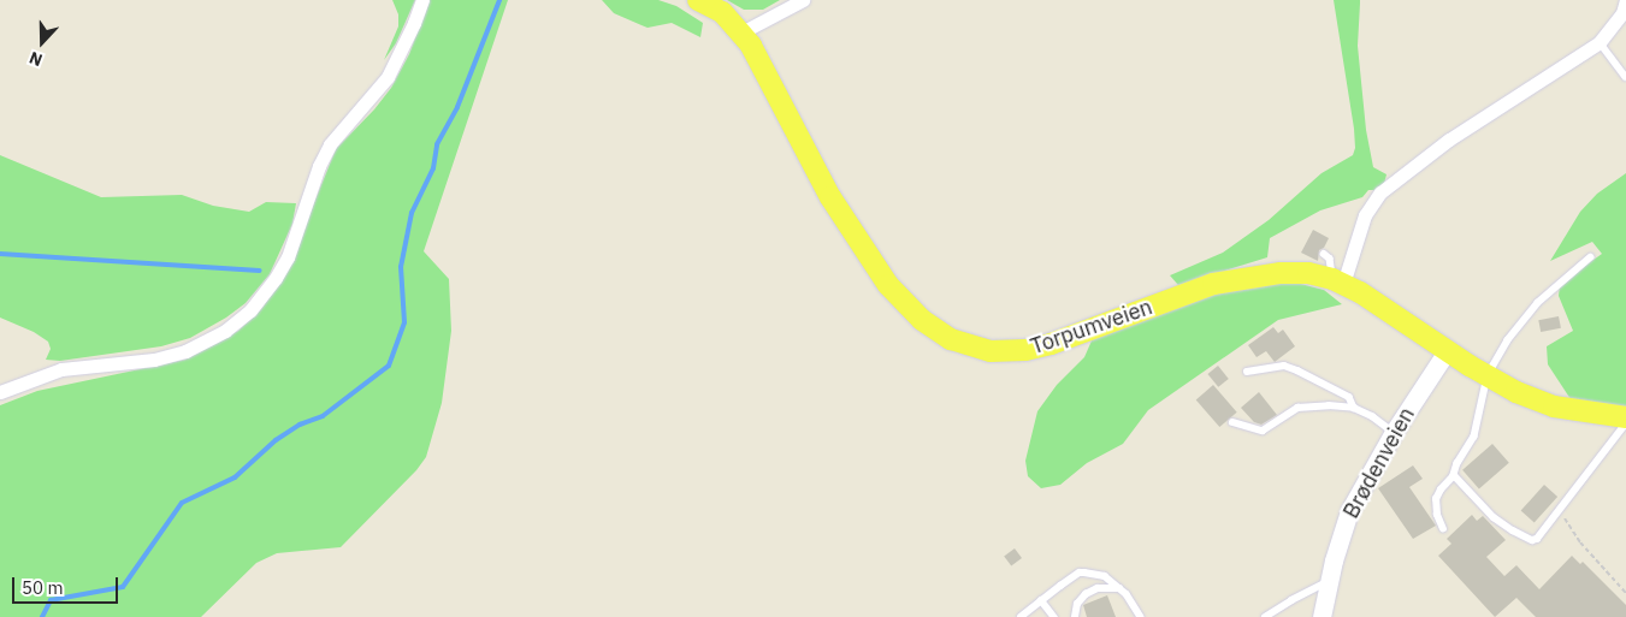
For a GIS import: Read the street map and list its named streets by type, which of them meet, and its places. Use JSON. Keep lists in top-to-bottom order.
{
  "streets": {
    "main road": ["Torpumveien", "Brødenveien"]
  },
  "crossings": [
    ["Torpumveien", "Brødenveien"]
  ],
  "scale_bar": "50 m",
  "north": "bottom"
}
